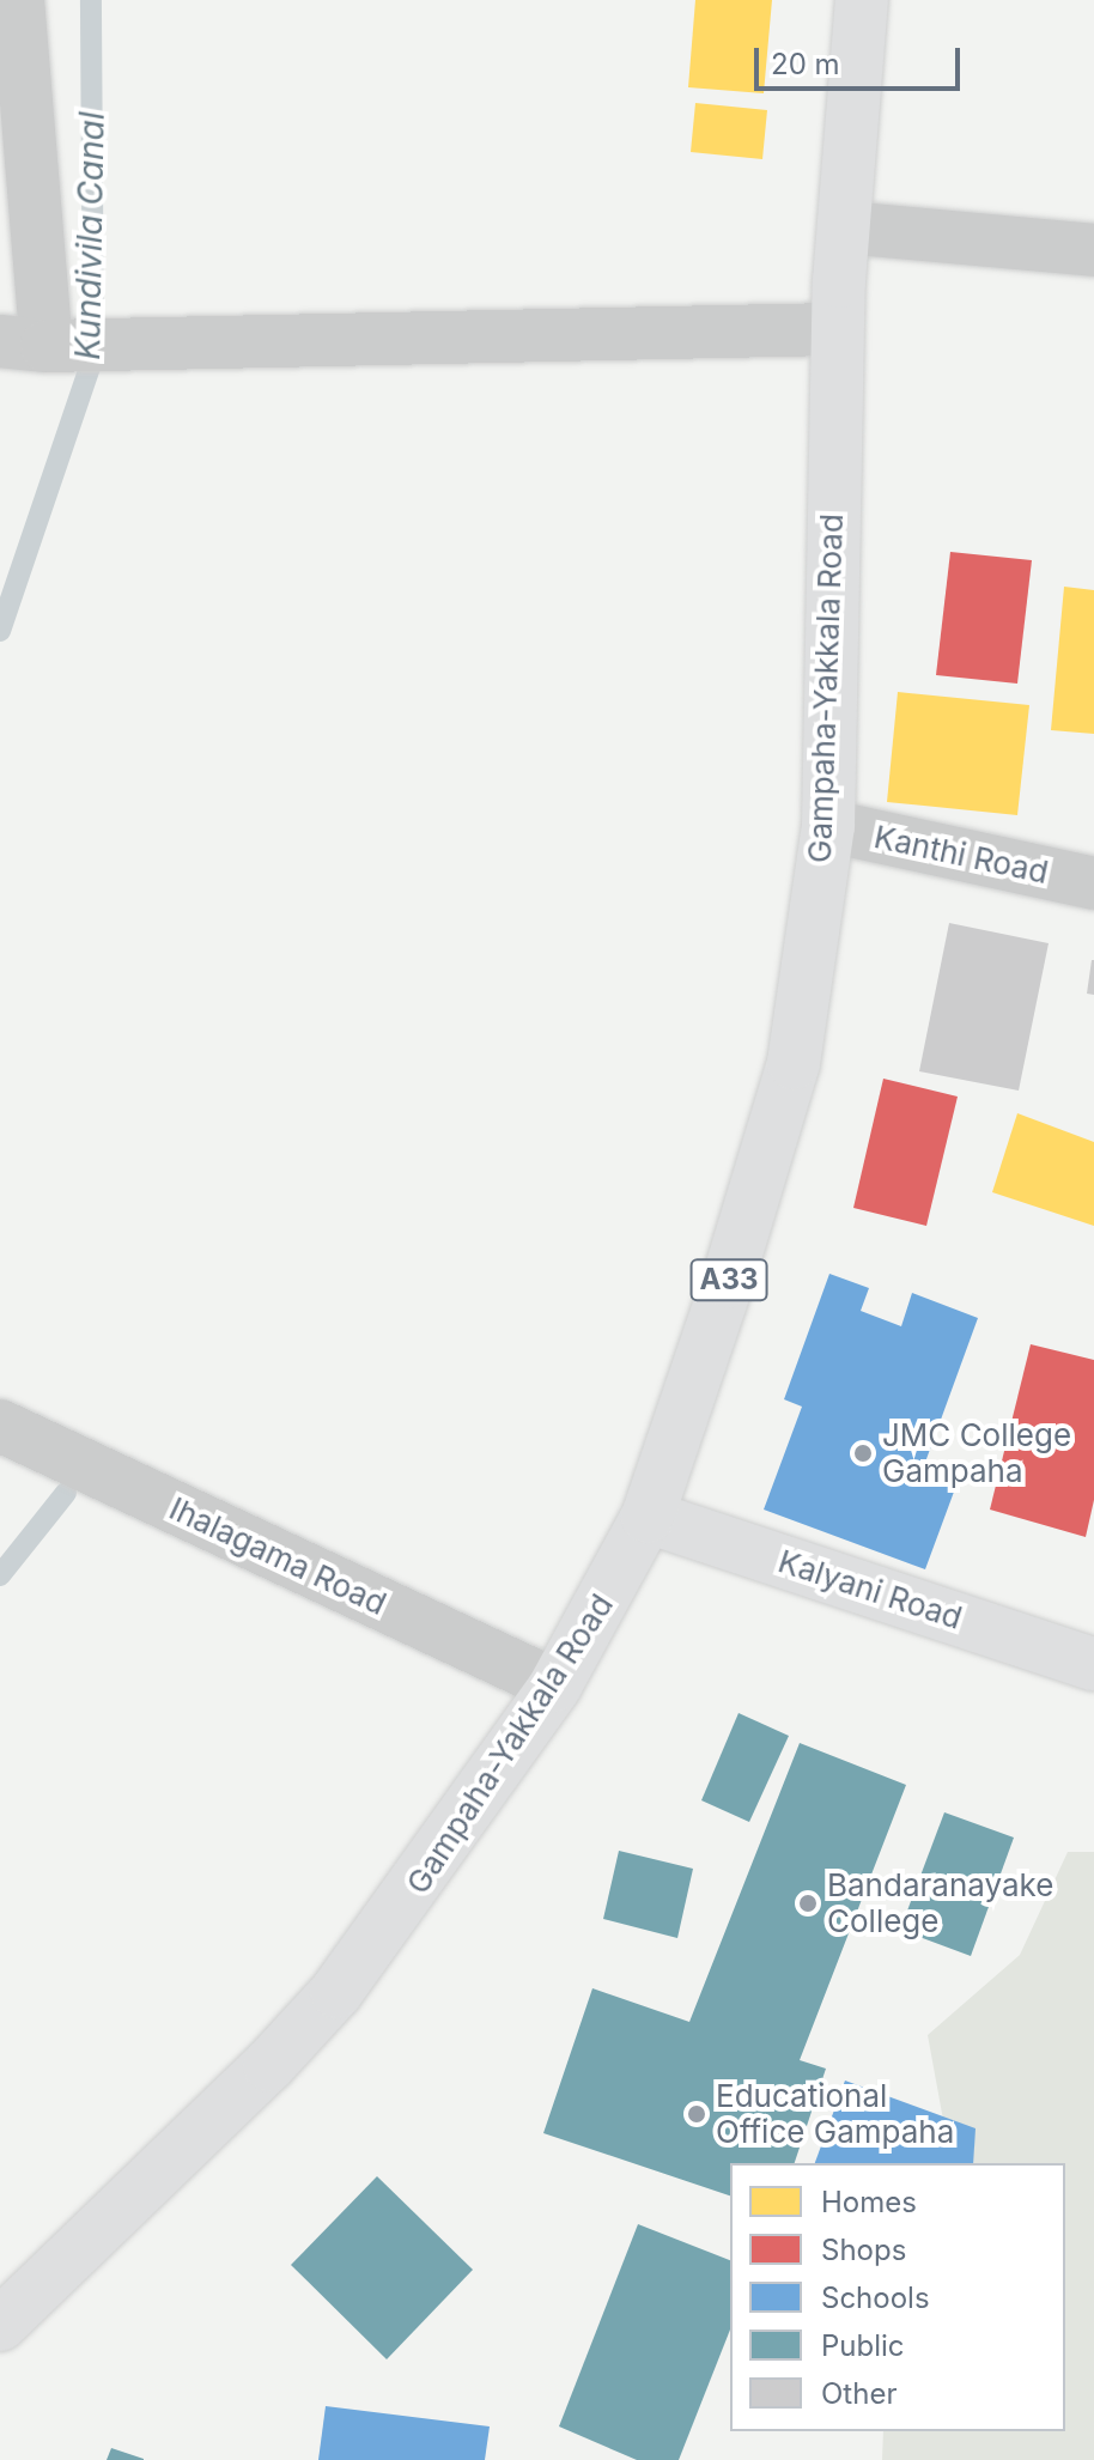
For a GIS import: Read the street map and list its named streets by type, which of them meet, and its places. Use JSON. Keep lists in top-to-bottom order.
{
  "streets": {
    "main road": ["Gampaha-Yakkala Road", "A33", "Kalyani Road"],
    "street": ["Kanthi Road", "Ihalagama Road"]
  },
  "crossings": [
    ["Gampaha-Yakkala Road", "Kanthi Road"],
    ["Gampaha-Yakkala Road", "Ihalagama Road"],
    ["Gampaha-Yakkala Road", "Kalyani Road"]
  ],
  "water": ["Kundivila Canal"],
  "places": ["JMC College Gampaha", "Bandaranayake College", "Educational Office Gampaha"],
  "legend": [
    "Homes",
    "Shops",
    "Schools",
    "Public",
    "Other"
  ],
  "scale_bar": "20 m"
}
